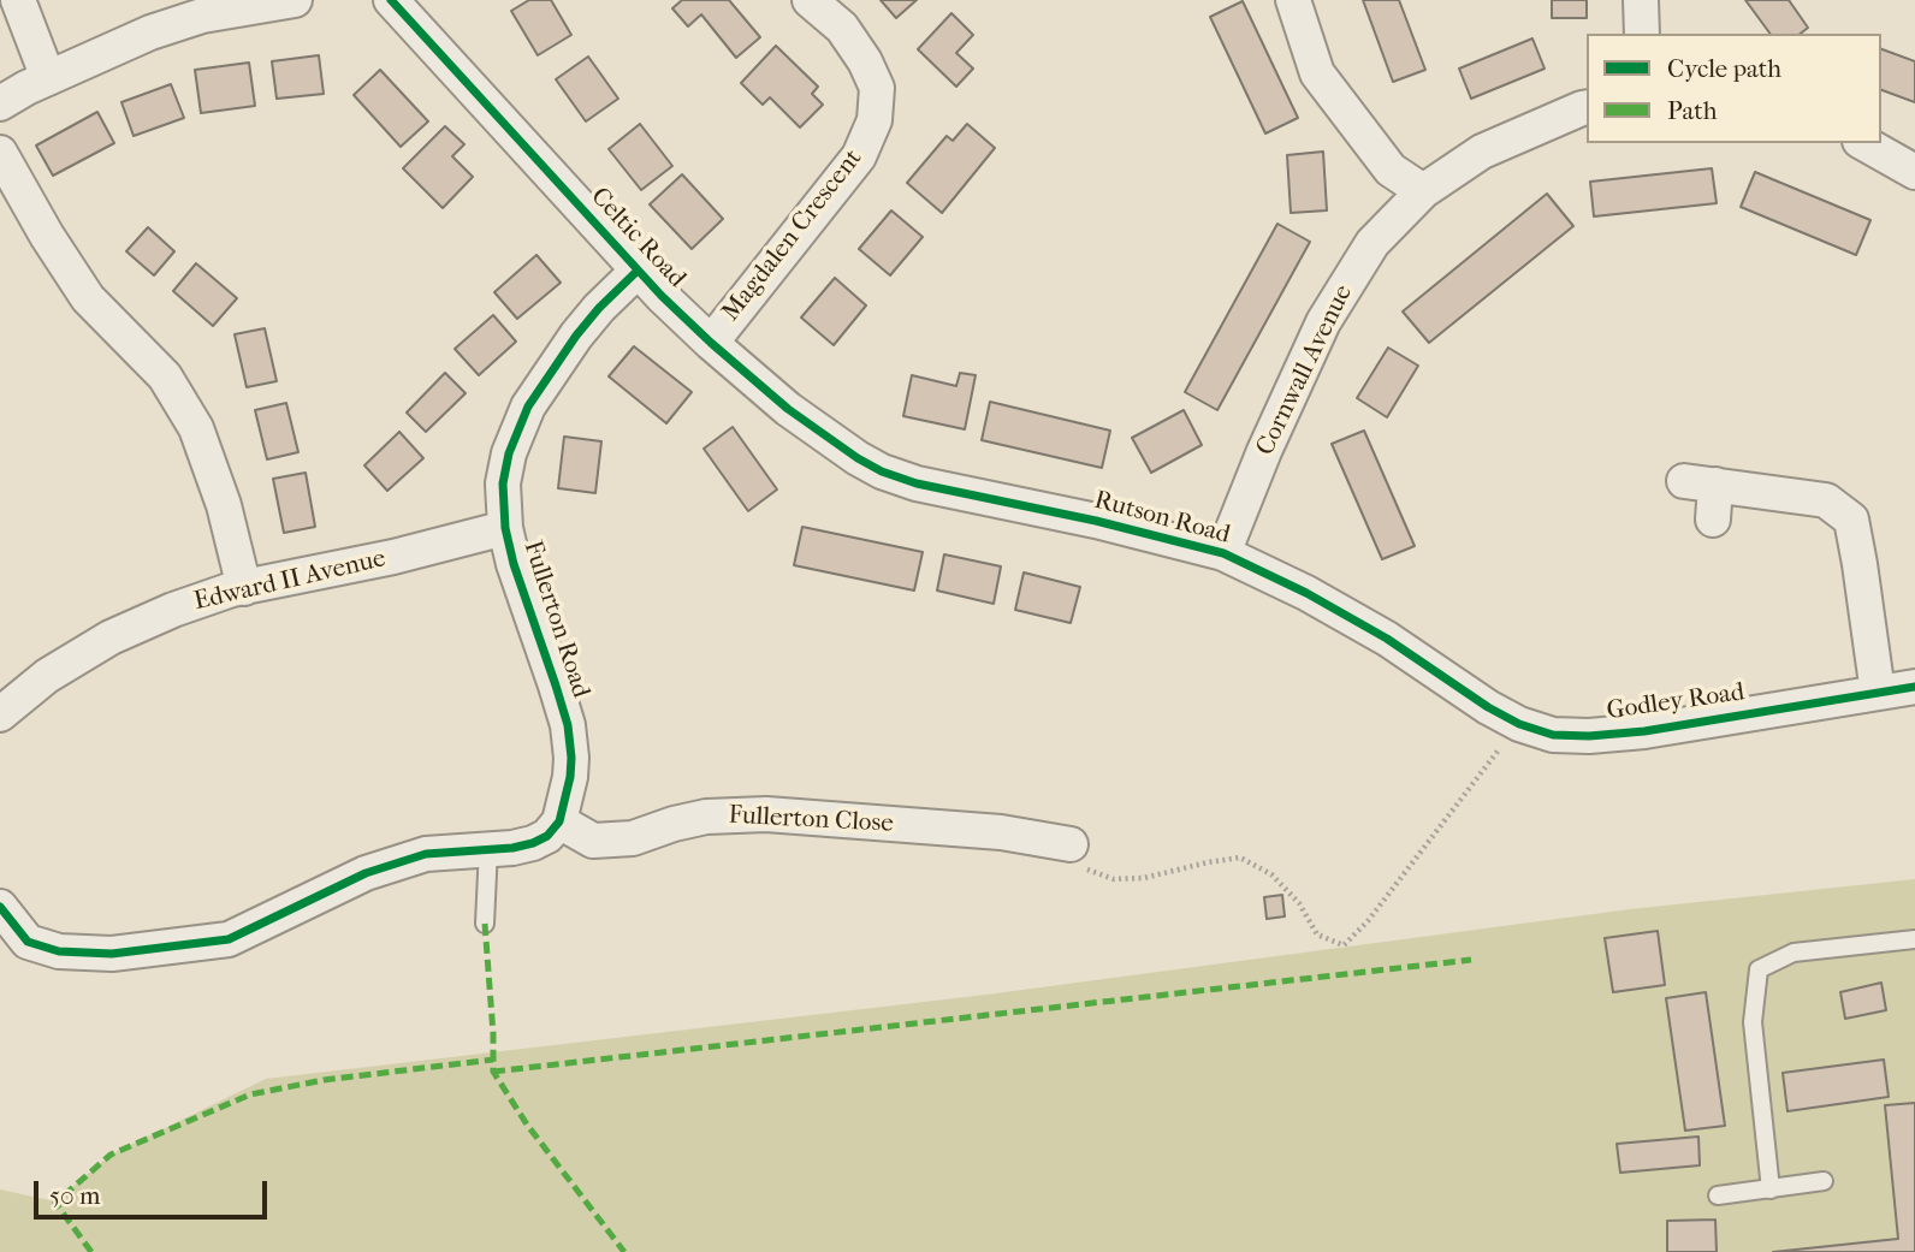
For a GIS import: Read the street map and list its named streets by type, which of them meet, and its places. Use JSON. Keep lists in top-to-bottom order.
{
  "streets": {
    "street": [
      "Magdalen Crescent",
      "Celtic Road",
      "Cornwall Avenue",
      "Rutson Road",
      "Edward II Avenue",
      "Fullerton Road",
      "Godley Road",
      "Fullerton Close"
    ]
  },
  "crossings": [
    ["Magdalen Crescent", "Celtic Road"],
    ["Celtic Road", "Rutson Road"],
    ["Celtic Road", "Fullerton Road"],
    ["Cornwall Avenue", "Rutson Road"],
    ["Rutson Road", "Godley Road"],
    ["Edward II Avenue", "Fullerton Road"],
    ["Fullerton Road", "Fullerton Close"]
  ],
  "legend": ["Cycle path", "Path"],
  "scale_bar": "50 m"
}
